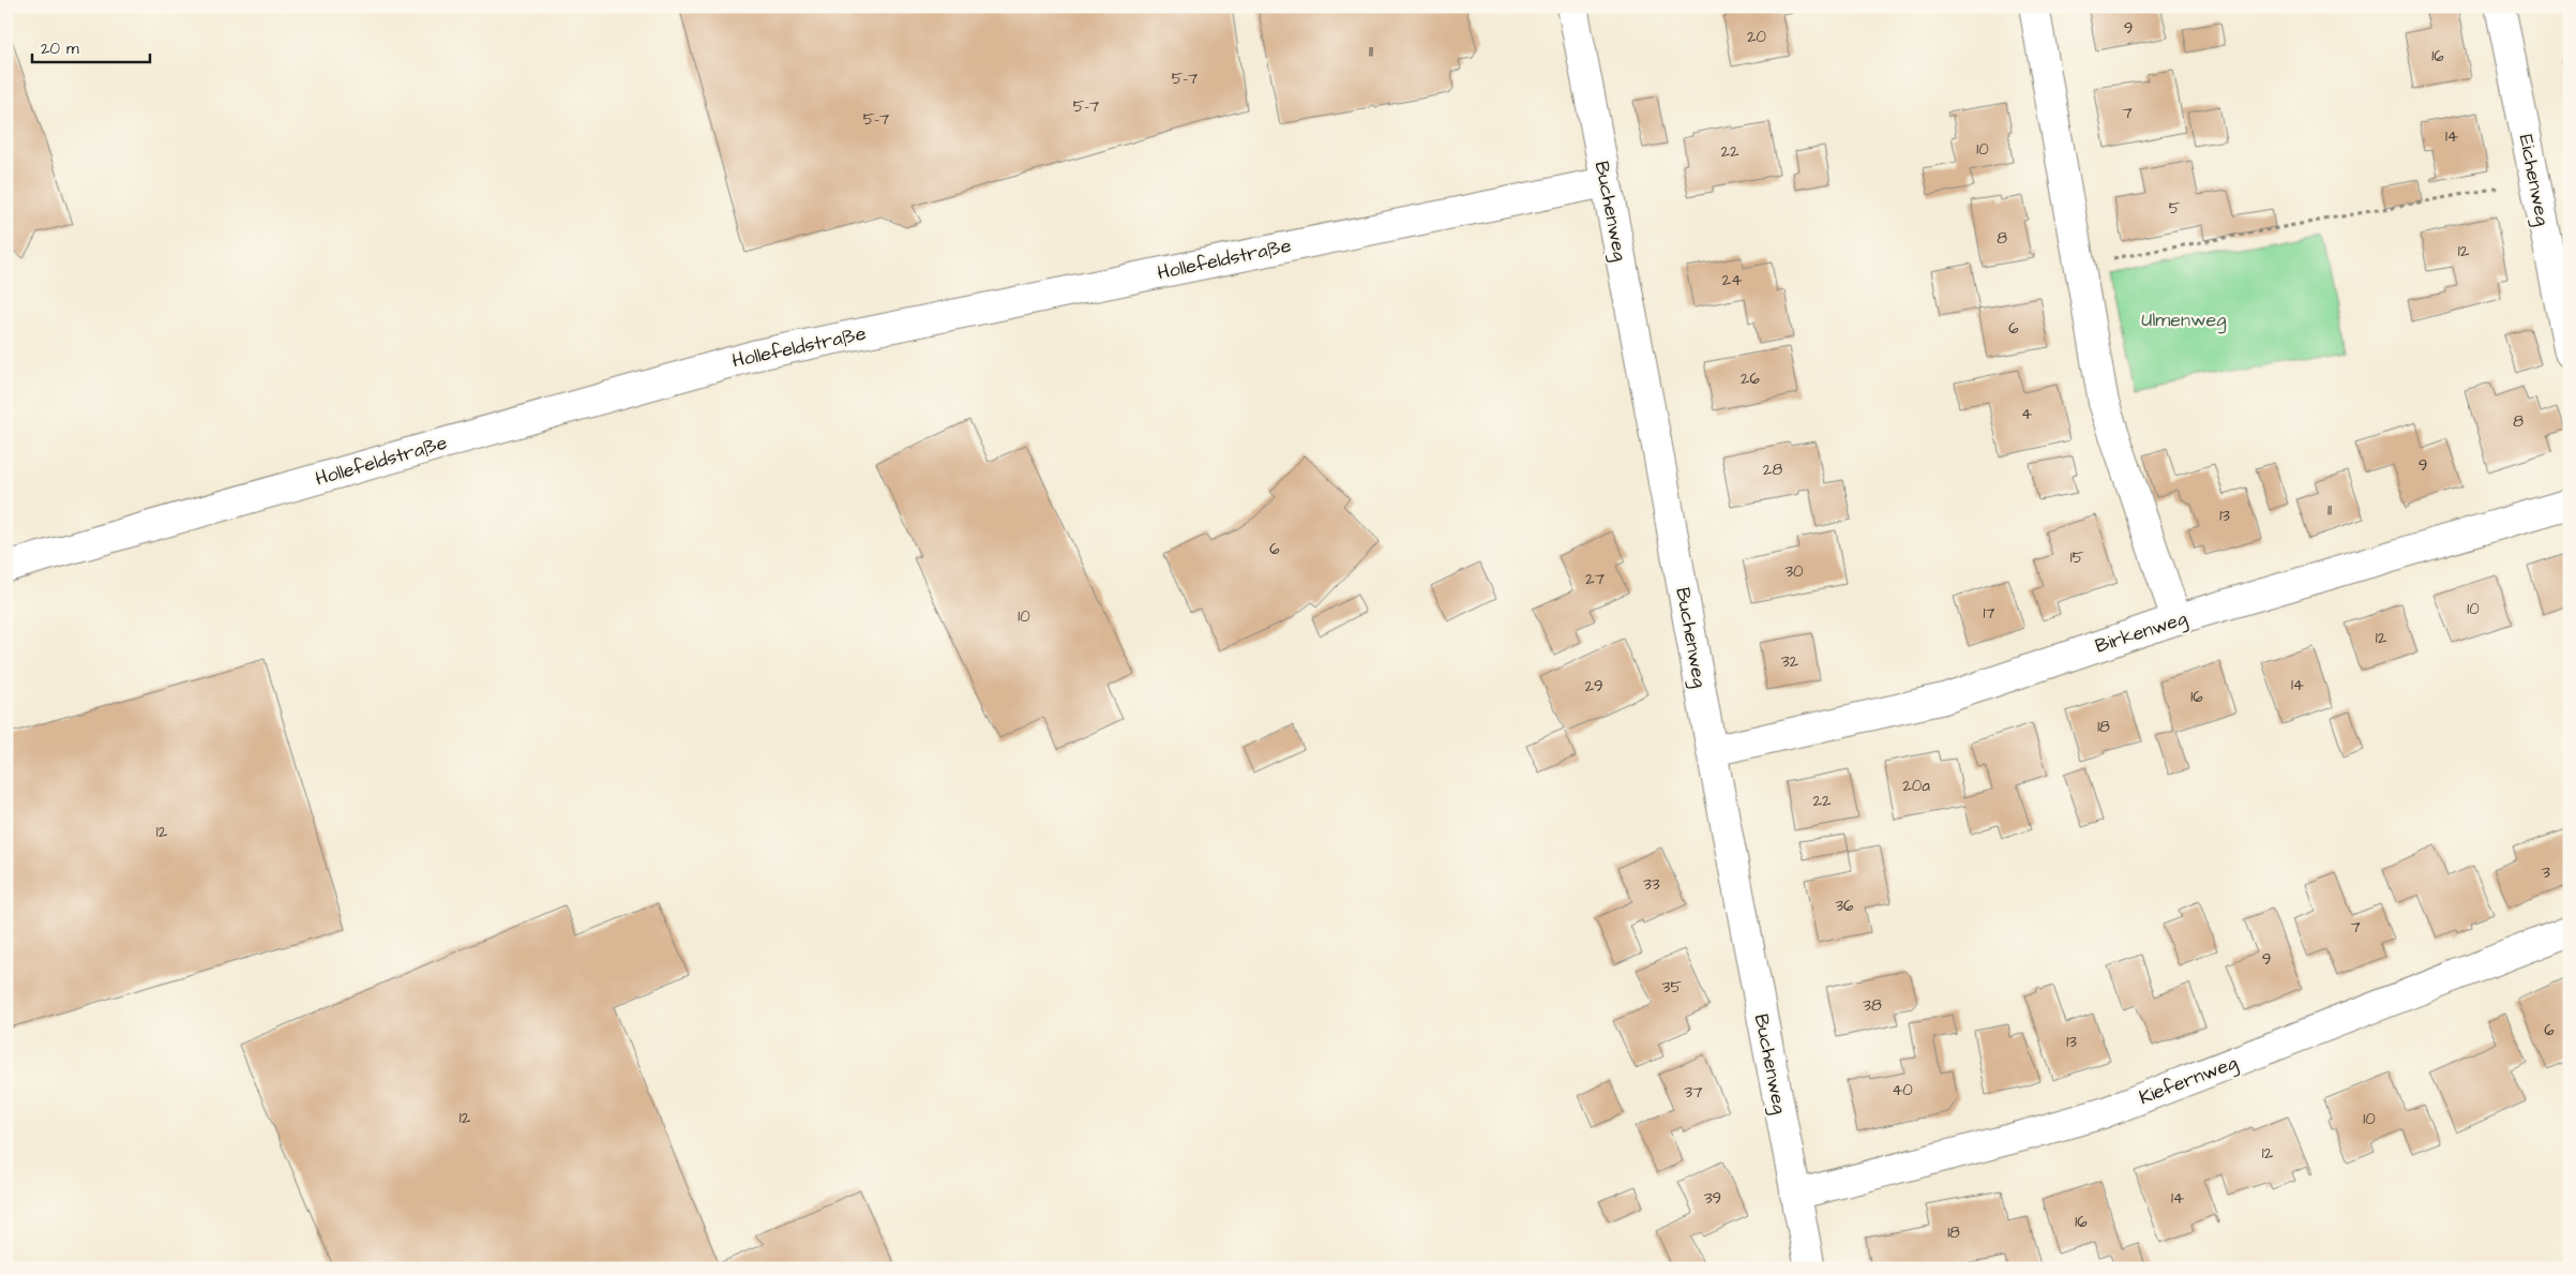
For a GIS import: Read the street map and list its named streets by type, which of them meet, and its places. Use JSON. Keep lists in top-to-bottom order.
{
  "streets": {
    "street": [
      "Eichenweg",
      "Buchenweg",
      "Hollefeldstraße",
      "Birkenweg",
      "Kiefernweg"
    ]
  },
  "crossings": [
    ["Buchenweg", "Hollefeldstraße"],
    ["Buchenweg", "Birkenweg"],
    ["Buchenweg", "Kiefernweg"]
  ],
  "parks": ["Ulmenweg"],
  "house_numbers": [
    "9",
    "20",
    "11",
    "16",
    "5-7",
    "5-7",
    "7",
    "5-7",
    "14",
    "10",
    "22",
    "5",
    "8",
    "12",
    "24",
    "6",
    "26",
    "4",
    "8",
    "9",
    "28",
    "11",
    "13",
    "6",
    "15",
    "30",
    "27",
    "10",
    "17",
    "10",
    "12",
    "32",
    "14",
    "29",
    "16",
    "18",
    "20a",
    "22",
    "12",
    "3",
    "33",
    "36",
    "7",
    "9",
    "35",
    "38",
    "6",
    "13",
    "40",
    "37",
    "12",
    "10",
    "12",
    "39",
    "14",
    "16",
    "18"
  ],
  "scale_bar": "20 m"
}
